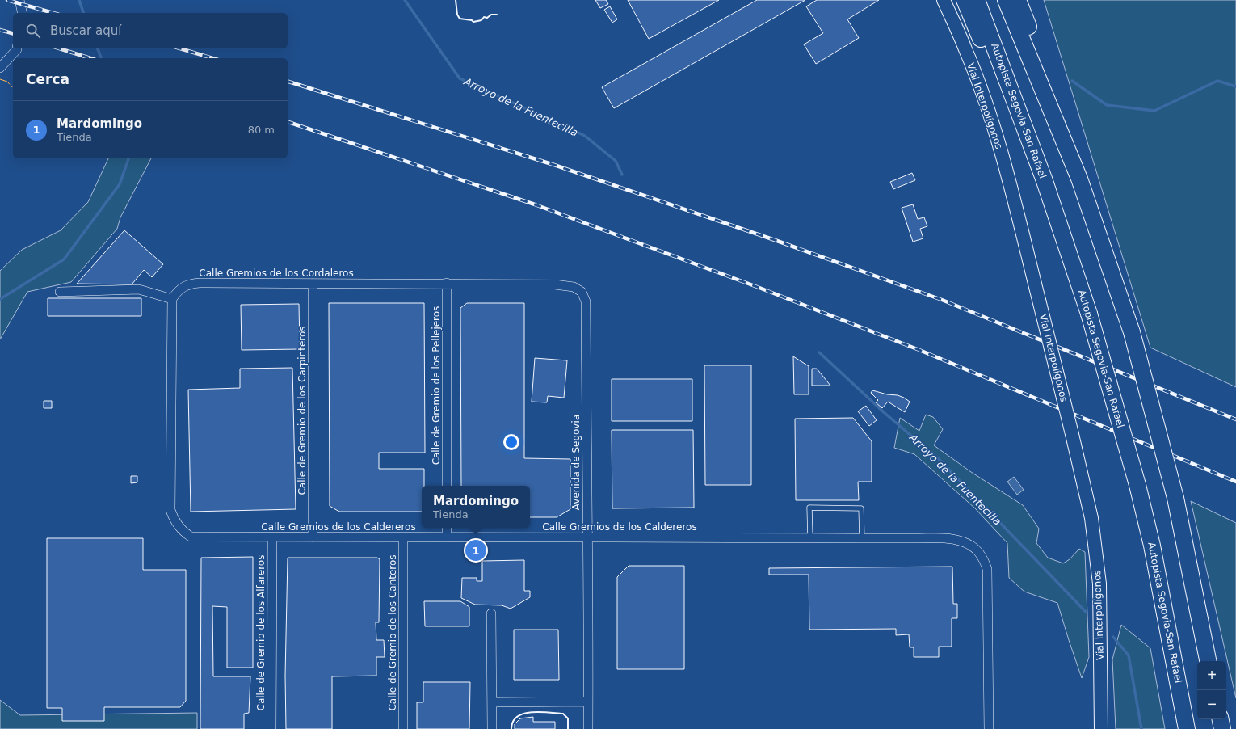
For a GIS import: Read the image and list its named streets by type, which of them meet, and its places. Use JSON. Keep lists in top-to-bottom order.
{
  "streets": {
    "highway": ["Autopista Segovia-San Rafael"],
    "main road": ["Vial Interpolígonos"],
    "street": [
      "Calle Gremios de los Cordaleros",
      "Calle de Gremio de los Pellejeros",
      "Calle de Gremio de los Carpinteros",
      "Avenida de Segovia",
      "Calle Gremios de los Caldereros",
      "Calle de Gremio de los Alfareros",
      "Calle de Gremio de los Canteros"
    ]
  },
  "crossings": [
    ["Calle Gremios de los Cordaleros", "Calle de Gremio de los Pellejeros"],
    ["Calle Gremios de los Cordaleros", "Calle de Gremio de los Carpinteros"],
    ["Calle Gremios de los Cordaleros", "Avenida de Segovia"],
    ["Calle Gremios de los Cordaleros", "Calle Gremios de los Caldereros"],
    ["Calle de Gremio de los Carpinteros", "Calle Gremios de los Caldereros"],
    ["Avenida de Segovia", "Calle Gremios de los Caldereros"],
    ["Calle Gremios de los Caldereros", "Calle de Gremio de los Alfareros"],
    ["Calle Gremios de los Caldereros", "Calle de Gremio de los Canteros"]
  ],
  "water": ["Arroyo de la Fuentecilla"],
  "page": {
    "search": "Buscar aquí",
    "heading": "Cerca",
    "list": [
      {
        "mark": "1",
        "name": "Mardomingo",
        "note": "Tienda",
        "value": "80 m"
      }
    ],
    "popup": ["Mardomingo", "Tienda"],
    "pins": "1",
    "map_buttons": ["+", "−"]
  }
}
